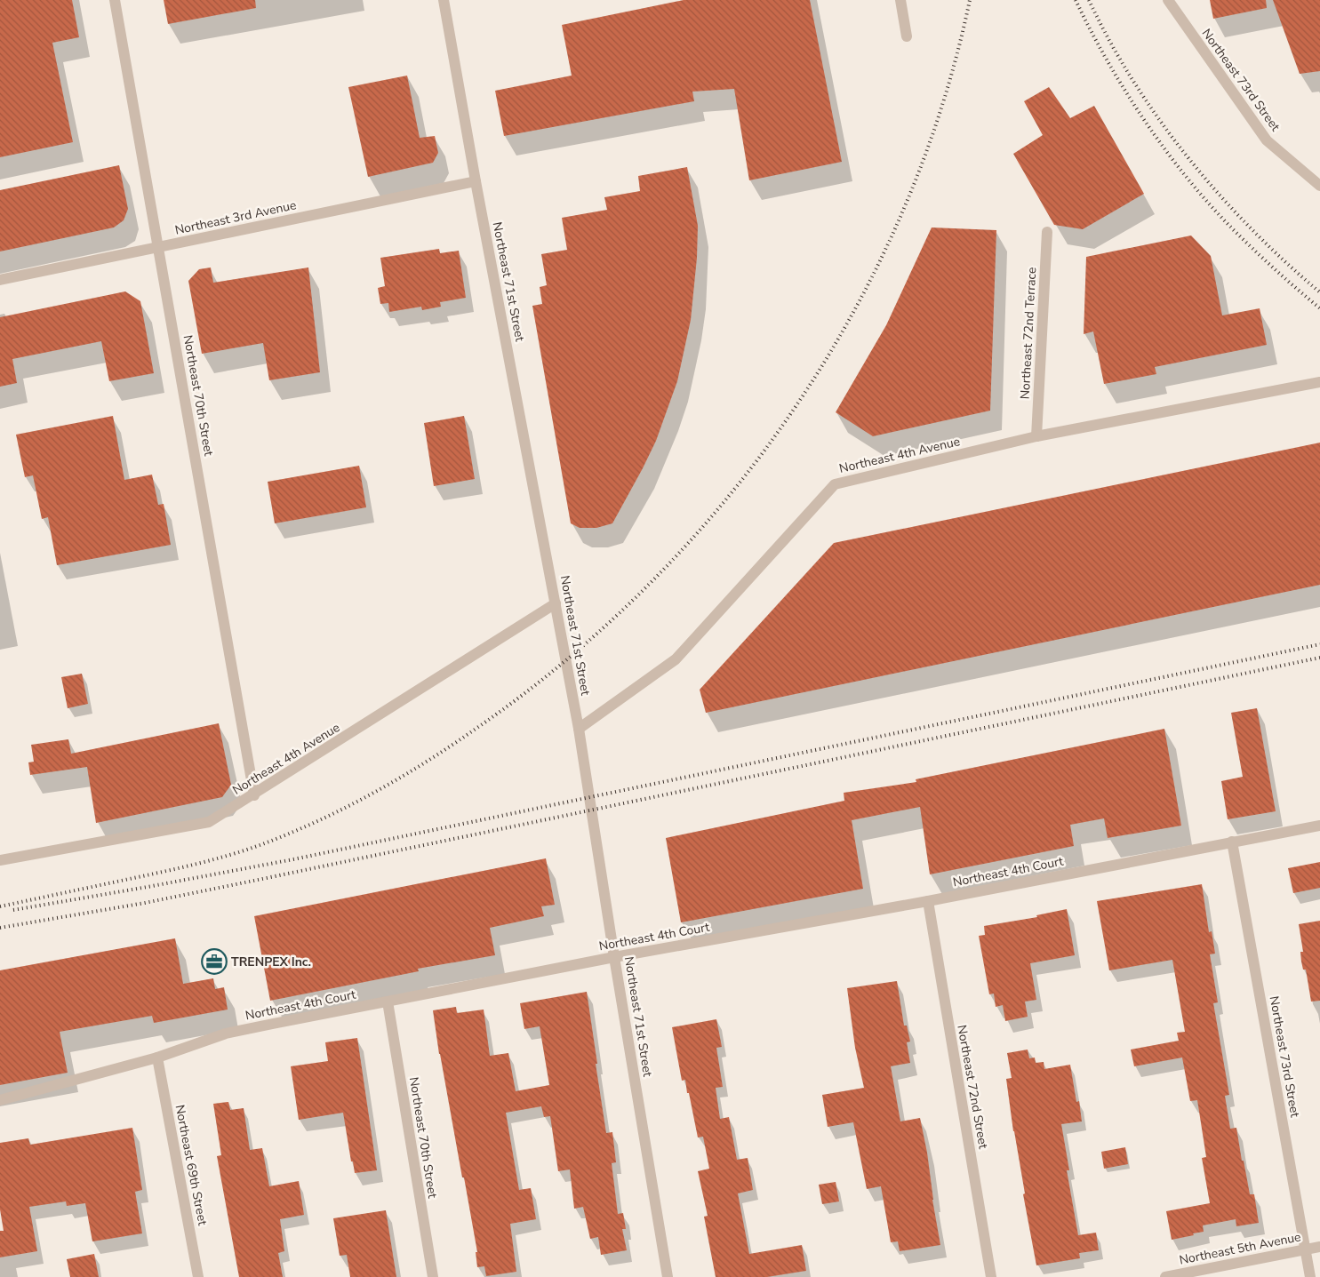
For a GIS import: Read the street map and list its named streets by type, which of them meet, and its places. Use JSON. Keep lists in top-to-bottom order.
{
  "streets": {
    "street": [
      "Northeast 73rd Street",
      "Northeast 3rd Avenue",
      "Northeast 71st Street",
      "Northeast 72nd Terrace",
      "Northeast 70th Street",
      "Northeast 4th Avenue",
      "Northeast 4th Court",
      "Northeast 72nd Street",
      "Northeast 69th Street",
      "Northeast 5th Avenue"
    ]
  },
  "crossings": [
    ["Northeast 73rd Street", "Northeast 4th Court"],
    ["Northeast 73rd Street", "Northeast 5th Avenue"],
    ["Northeast 3rd Avenue", "Northeast 71st Street"],
    ["Northeast 3rd Avenue", "Northeast 70th Street"],
    ["Northeast 71st Street", "Northeast 4th Avenue"],
    ["Northeast 71st Street", "Northeast 4th Court"],
    ["Northeast 72nd Terrace", "Northeast 4th Avenue"],
    ["Northeast 70th Street", "Northeast 4th Avenue"],
    ["Northeast 70th Street", "Northeast 4th Court"],
    ["Northeast 4th Court", "Northeast 72nd Street"],
    ["Northeast 4th Court", "Northeast 69th Street"]
  ],
  "places": {
    "office": ["TRENPEX Inc."]
  }
}
